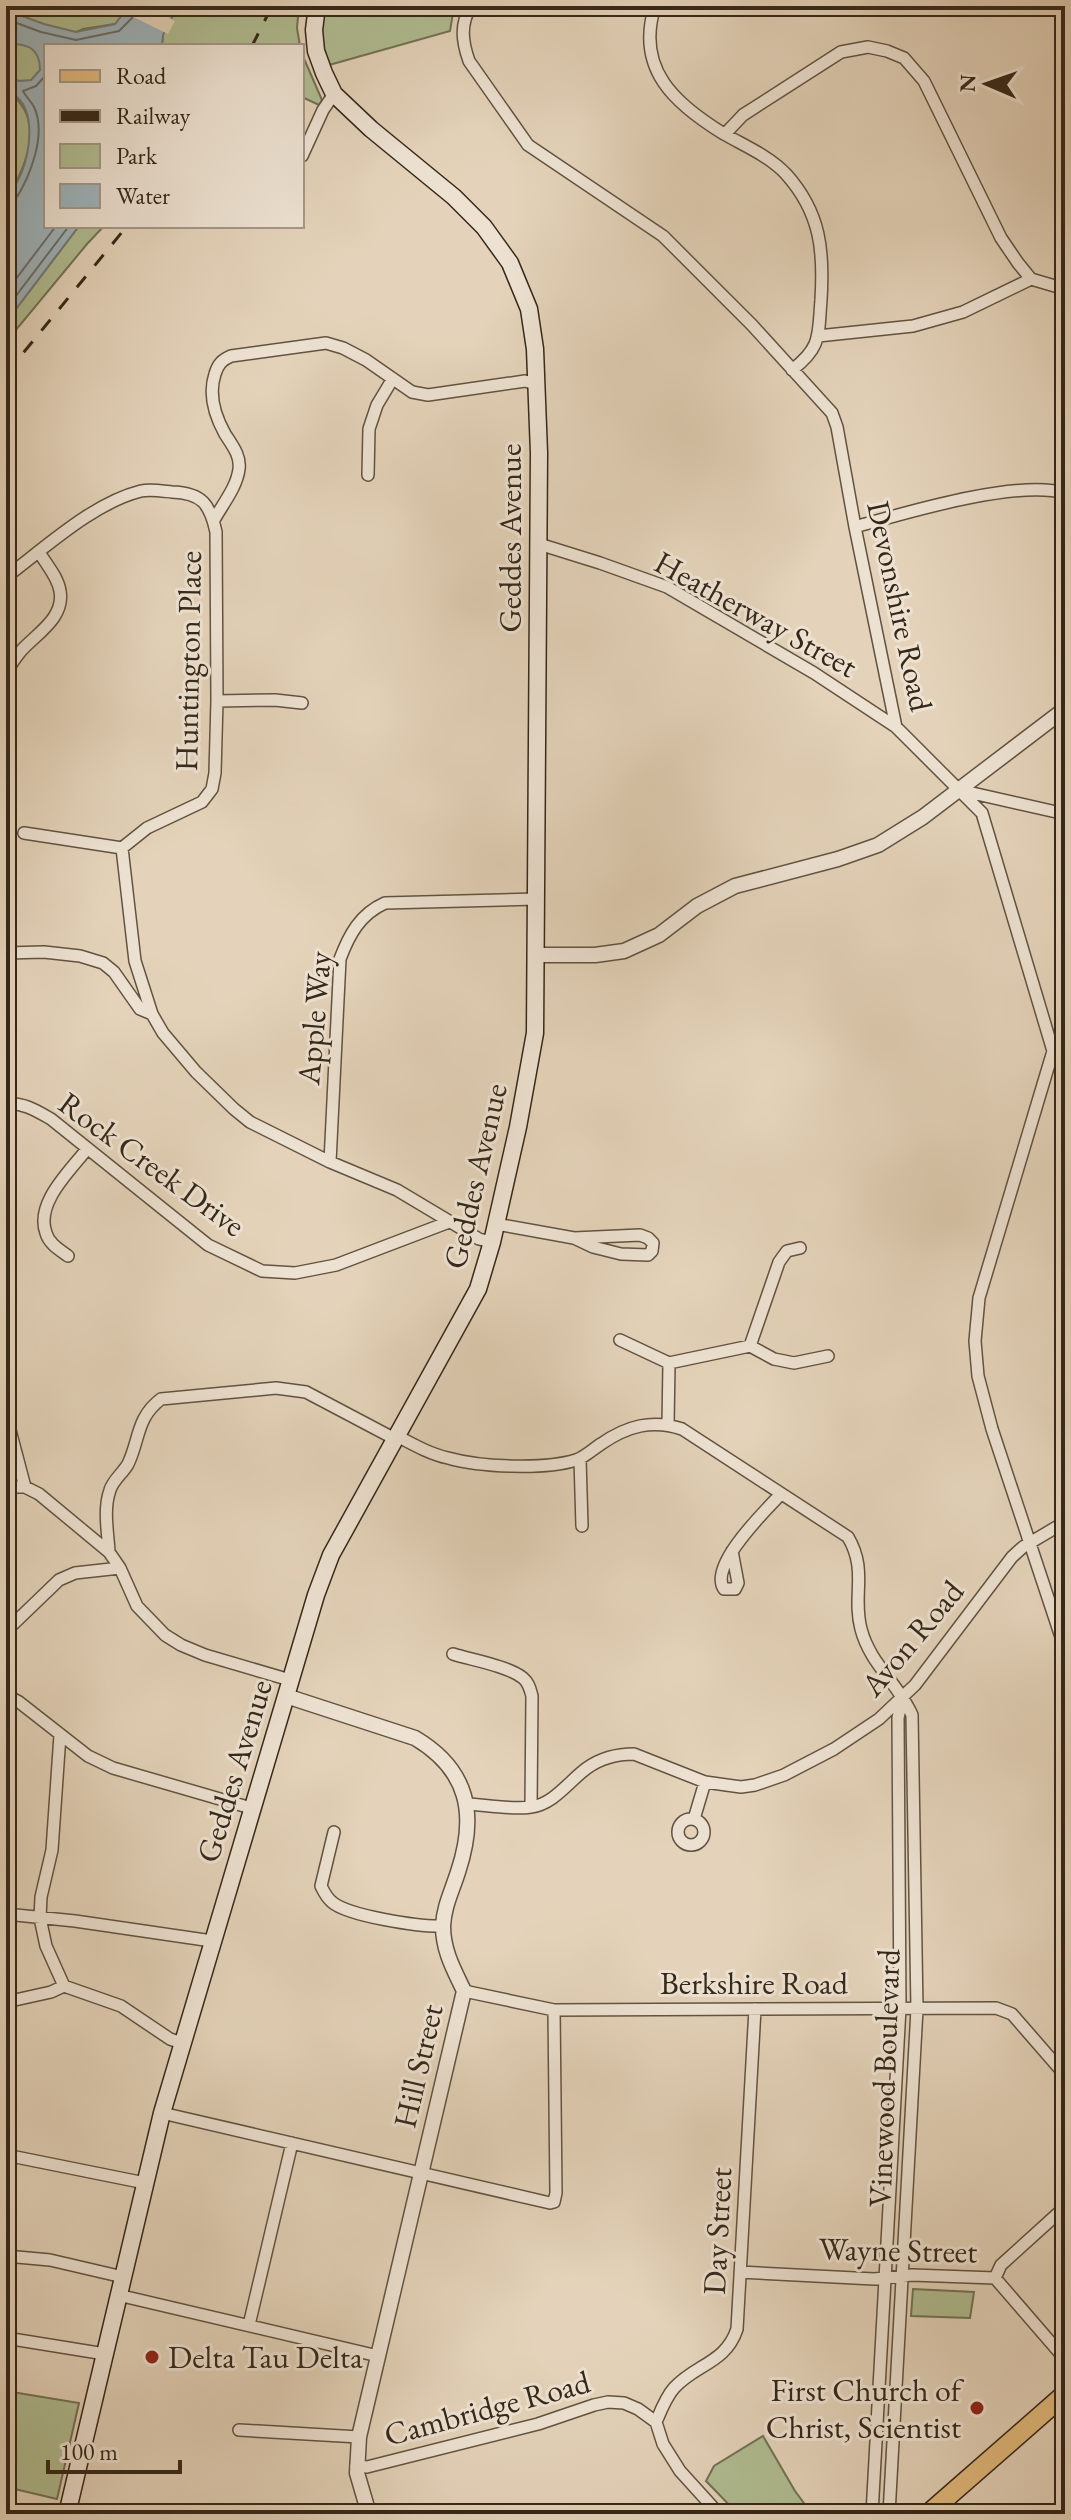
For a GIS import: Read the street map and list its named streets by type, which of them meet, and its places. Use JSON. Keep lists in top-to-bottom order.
{
  "streets": {
    "main road": ["Geddes Avenue"],
    "street": [
      "Devonshire Road",
      "Heatherway Street",
      "Huntington Place",
      "Apple Way",
      "Rock Creek Drive",
      "Avon Road",
      "Berkshire Road",
      "Hill Street",
      "Vinewood Boulevard",
      "Day Street",
      "Wayne Street",
      "Cambridge Road"
    ]
  },
  "crossings": [
    ["Geddes Avenue", "Heatherway Street"],
    ["Geddes Avenue", "Apple Way"],
    ["Devonshire Road", "Heatherway Street"],
    ["Devonshire Road", "Avon Road"],
    ["Avon Road", "Vinewood Boulevard"],
    ["Berkshire Road", "Hill Street"],
    ["Berkshire Road", "Vinewood Boulevard"],
    ["Berkshire Road", "Day Street"],
    ["Hill Street", "Cambridge Road"],
    ["Vinewood Boulevard", "Wayne Street"],
    ["Day Street", "Wayne Street"],
    ["Day Street", "Cambridge Road"]
  ],
  "places": ["Delta Tau Delta", "First Church of Christ, Scientist"],
  "legend": [
    "Road",
    "Railway",
    "Park",
    "Water"
  ],
  "scale_bar": "100 m",
  "north": "left"
}
